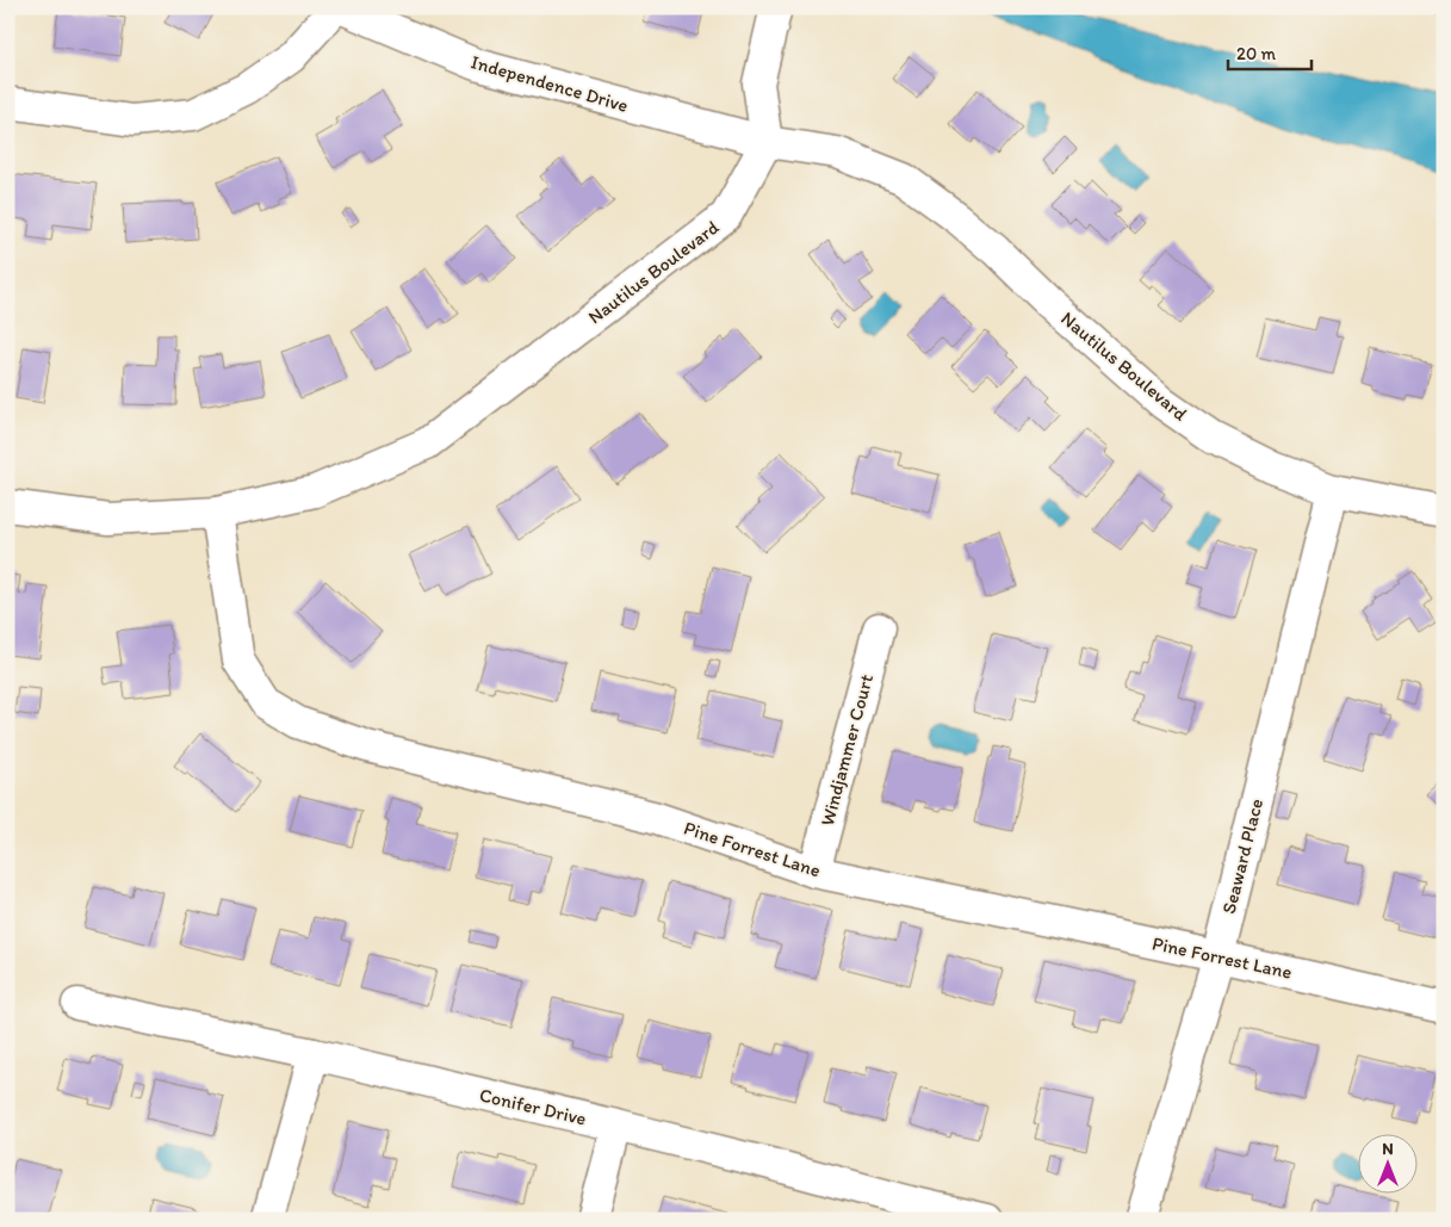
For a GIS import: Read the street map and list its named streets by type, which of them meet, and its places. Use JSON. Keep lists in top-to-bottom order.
{
  "streets": {
    "street": [
      "Independence Drive",
      "Nautilus Boulevard",
      "Windjammer Court",
      "Pine Forrest Lane",
      "Seaward Place",
      "Conifer Drive"
    ]
  },
  "crossings": [
    ["Independence Drive", "Nautilus Boulevard"],
    ["Nautilus Boulevard", "Pine Forrest Lane"],
    ["Nautilus Boulevard", "Seaward Place"],
    ["Windjammer Court", "Pine Forrest Lane"],
    ["Pine Forrest Lane", "Seaward Place"]
  ],
  "scale_bar": "20 m",
  "north": "top"
}
